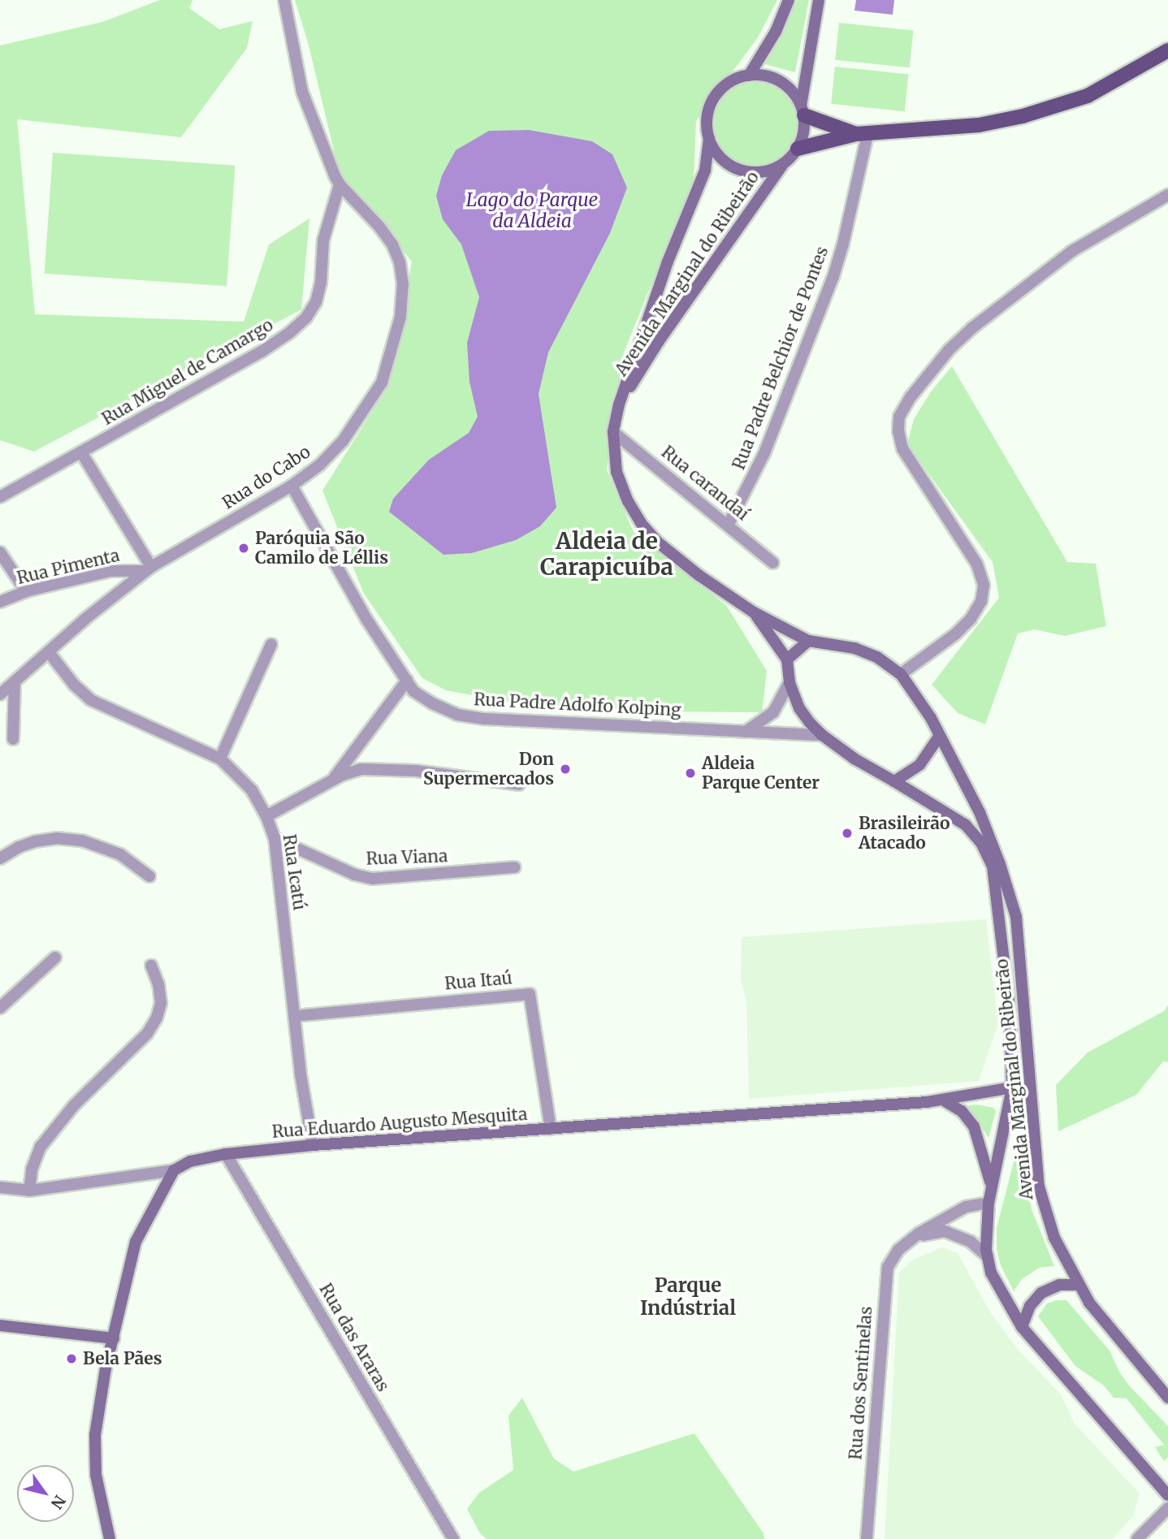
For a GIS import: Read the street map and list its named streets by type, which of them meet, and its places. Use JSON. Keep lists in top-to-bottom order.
{
  "streets": {
    "main road": ["Avenida Marginal do Ribeirão", "Rua Eduardo Augusto Mesquita"],
    "street": [
      "Rua Padre Belchior de Pontes",
      "Rua Miguel de Camargo",
      "Rua do Cabo",
      "Rua carandaí",
      "Rua Pimenta",
      "Rua Padre Adolfo Kolping",
      "Rua Viana",
      "Rua Icatú",
      "Rua Itaú",
      "Rua das Araras",
      "Rua dos Sentinelas"
    ]
  },
  "crossings": [
    ["Avenida Marginal do Ribeirão", "Rua carandaí"],
    ["Avenida Marginal do Ribeirão", "Rua Padre Adolfo Kolping"],
    ["Avenida Marginal do Ribeirão", "Rua Eduardo Augusto Mesquita"],
    ["Avenida Marginal do Ribeirão", "Rua dos Sentinelas"],
    ["Rua Padre Belchior de Pontes", "Rua carandaí"],
    ["Rua Miguel de Camargo", "Rua do Cabo"],
    ["Rua do Cabo", "Rua Pimenta"],
    ["Rua do Cabo", "Rua Padre Adolfo Kolping"],
    ["Rua do Cabo", "Rua Icatú"],
    ["Rua Viana", "Rua Icatú"],
    ["Rua Icatú", "Rua Itaú"],
    ["Rua Icatú", "Rua Eduardo Augusto Mesquita"],
    ["Rua Itaú", "Rua Eduardo Augusto Mesquita"],
    ["Rua Eduardo Augusto Mesquita", "Rua das Araras"]
  ],
  "districts": ["Aldeia de Carapicuíba", "Parque Indústrial"],
  "water": ["Lago do Parque da Aldeia"],
  "places": [
    "Paróquia São Camilo de Léllis",
    "Don Supermercados",
    "Aldeia Parque Center",
    "Brasileirão Atacado",
    "Bela Pães"
  ],
  "north": "bottom right"
}
